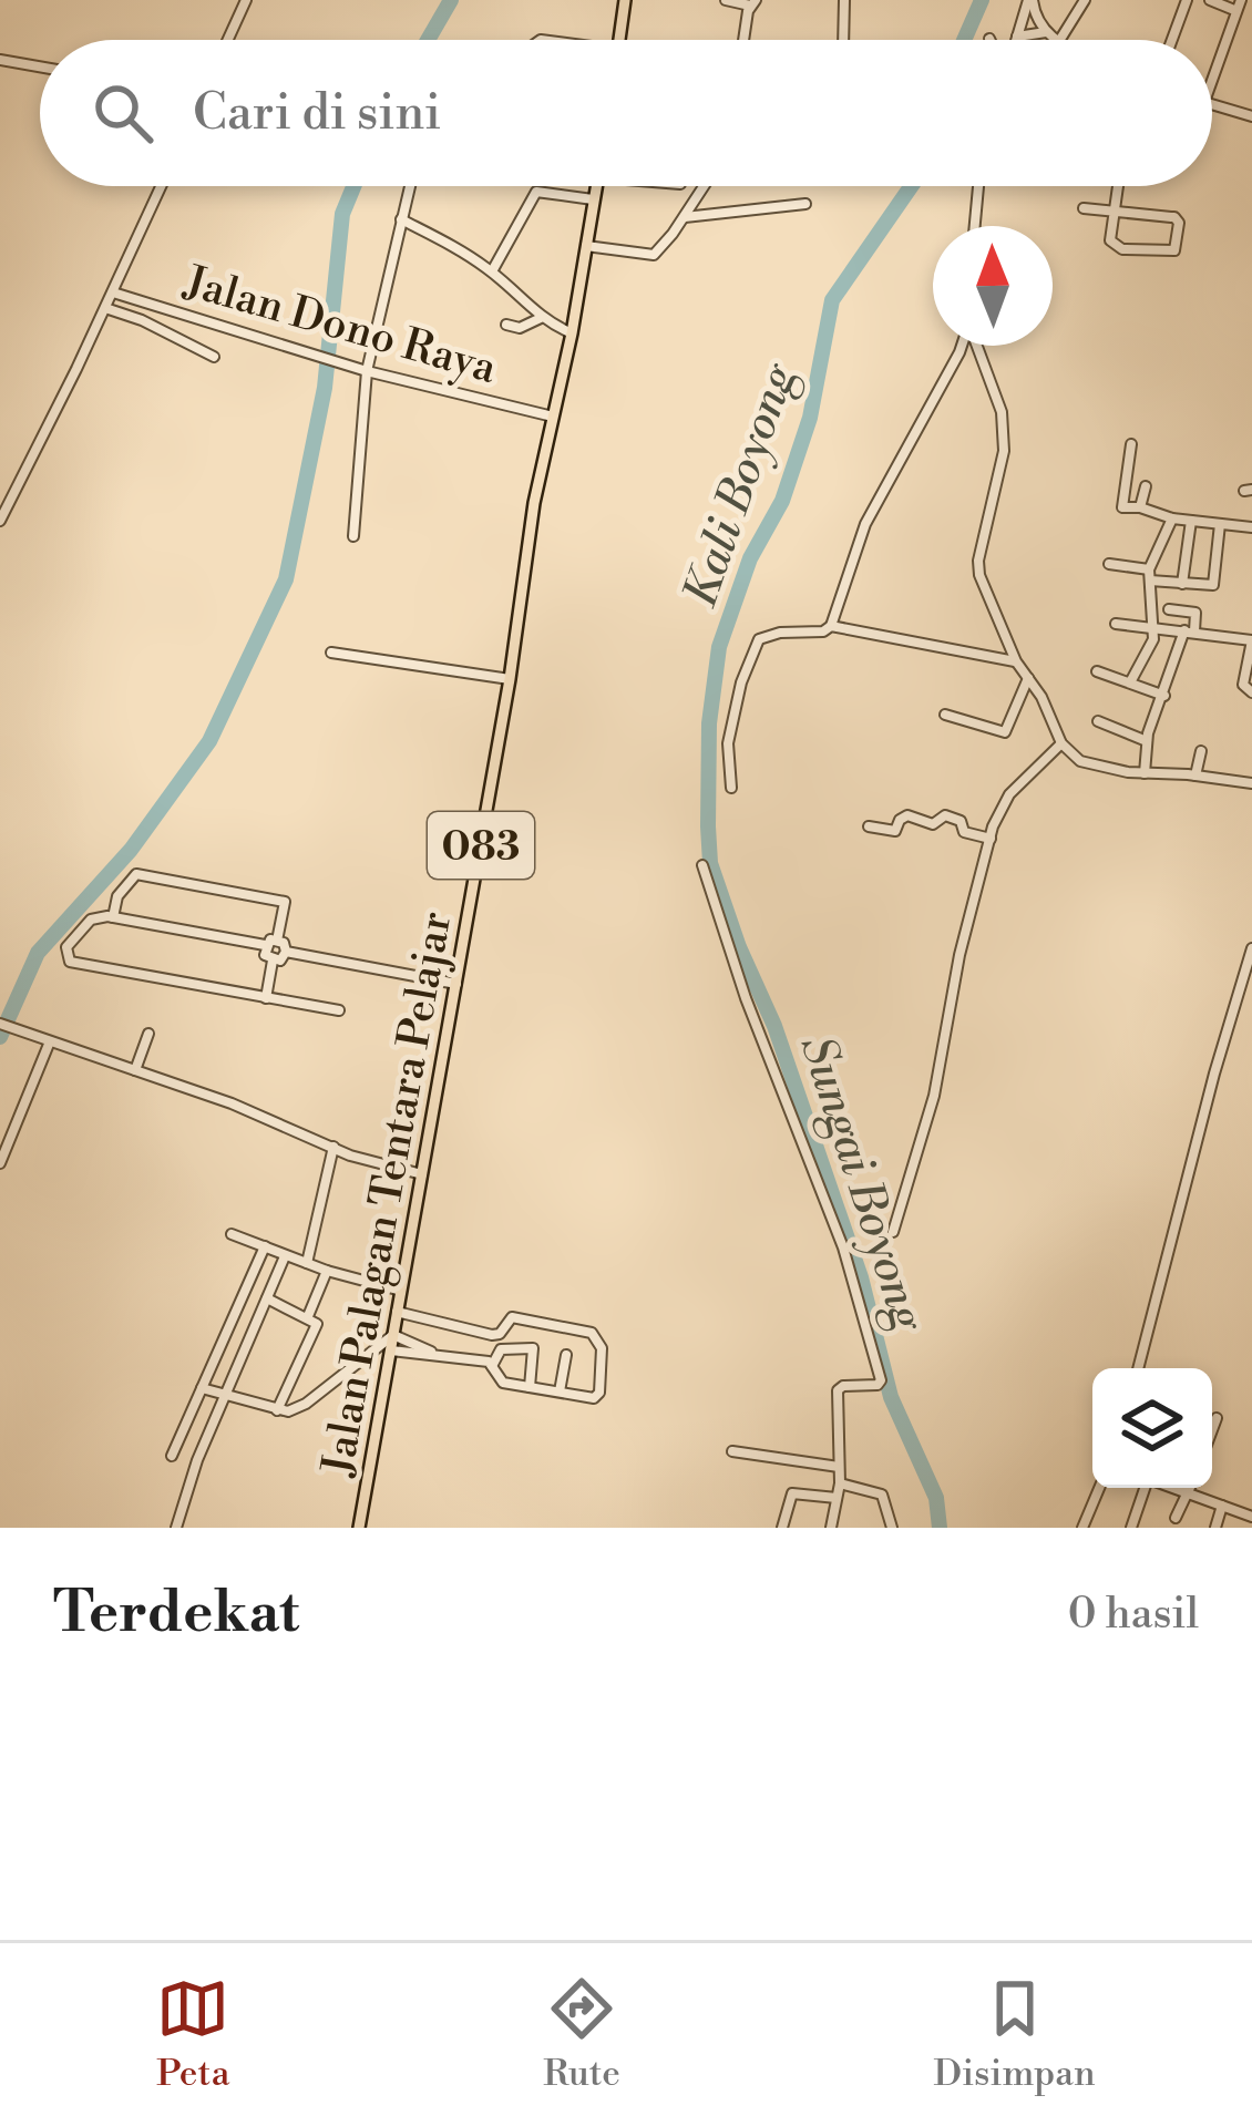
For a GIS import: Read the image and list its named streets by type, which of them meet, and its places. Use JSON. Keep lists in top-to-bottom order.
{
  "streets": {
    "main road": ["083", "Jalan Palagan Tentara Pelajar"],
    "street": ["Jalan Dono Raya"]
  },
  "crossings": [
    ["Jalan Dono Raya", "Jalan Palagan Tentara Pelajar"]
  ],
  "water": ["Kali Boyong", "Sungai Boyong"],
  "north": "top",
  "page": {
    "search": "Cari di sini",
    "heading": ["Terdekat", "0 hasil"],
    "nav": ["Peta", "Rute", "Disimpan"]
  }
}
